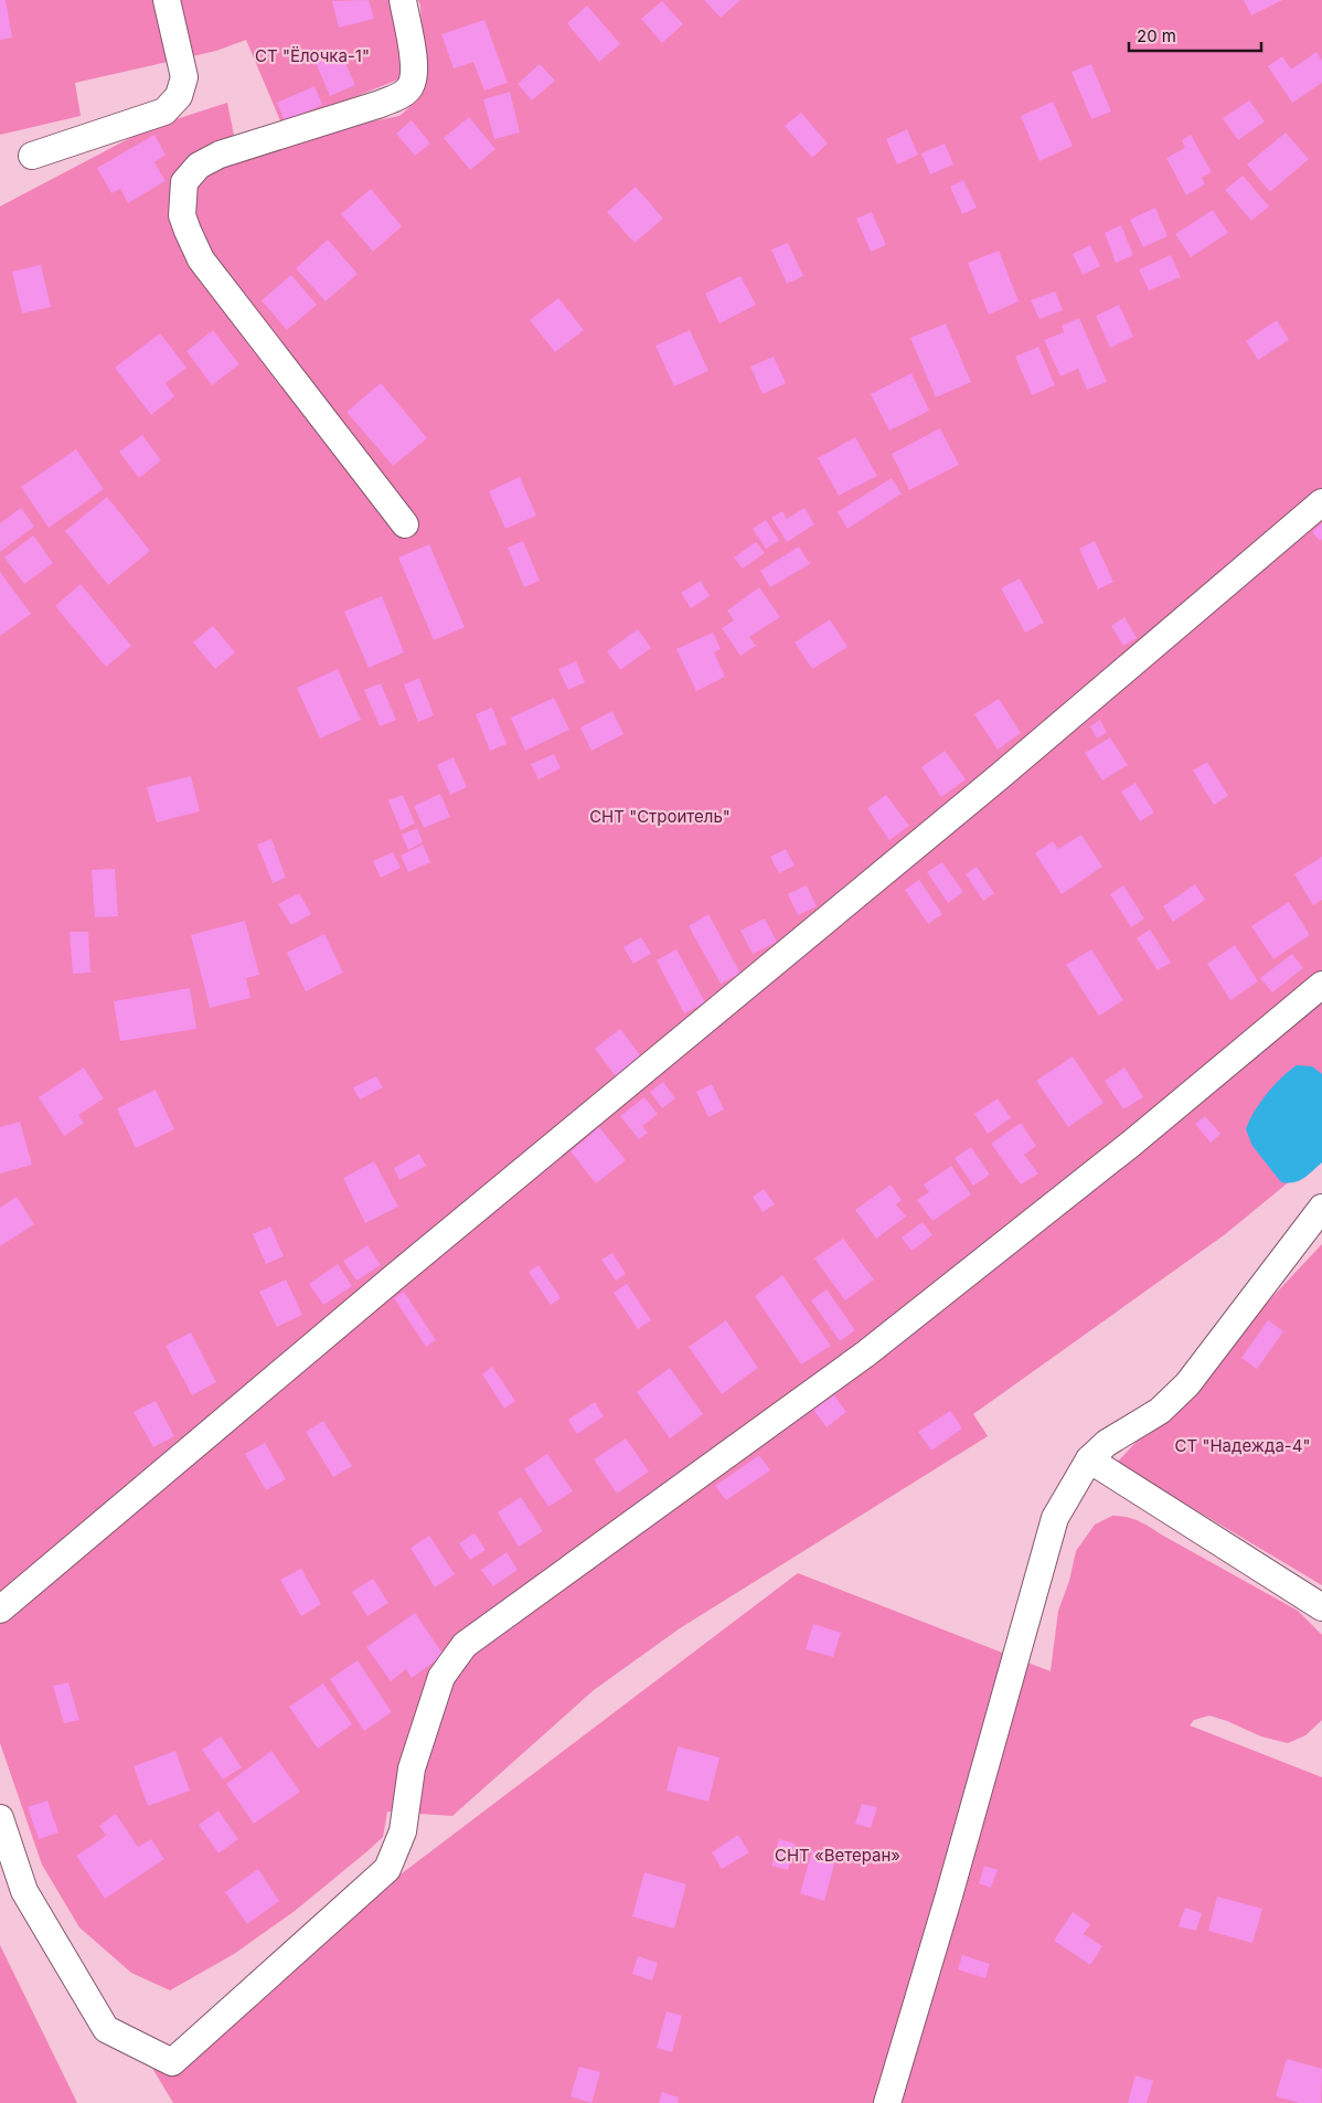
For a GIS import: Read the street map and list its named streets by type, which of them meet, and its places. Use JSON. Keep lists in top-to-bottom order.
{
  "parks": [
    "СТ \"Ёлочка-1\"",
    "СНТ \"Строитель\"",
    "СТ \"Надежда-4\"",
    "СНТ «Ветеран»"
  ],
  "scale_bar": "20 m"
}
